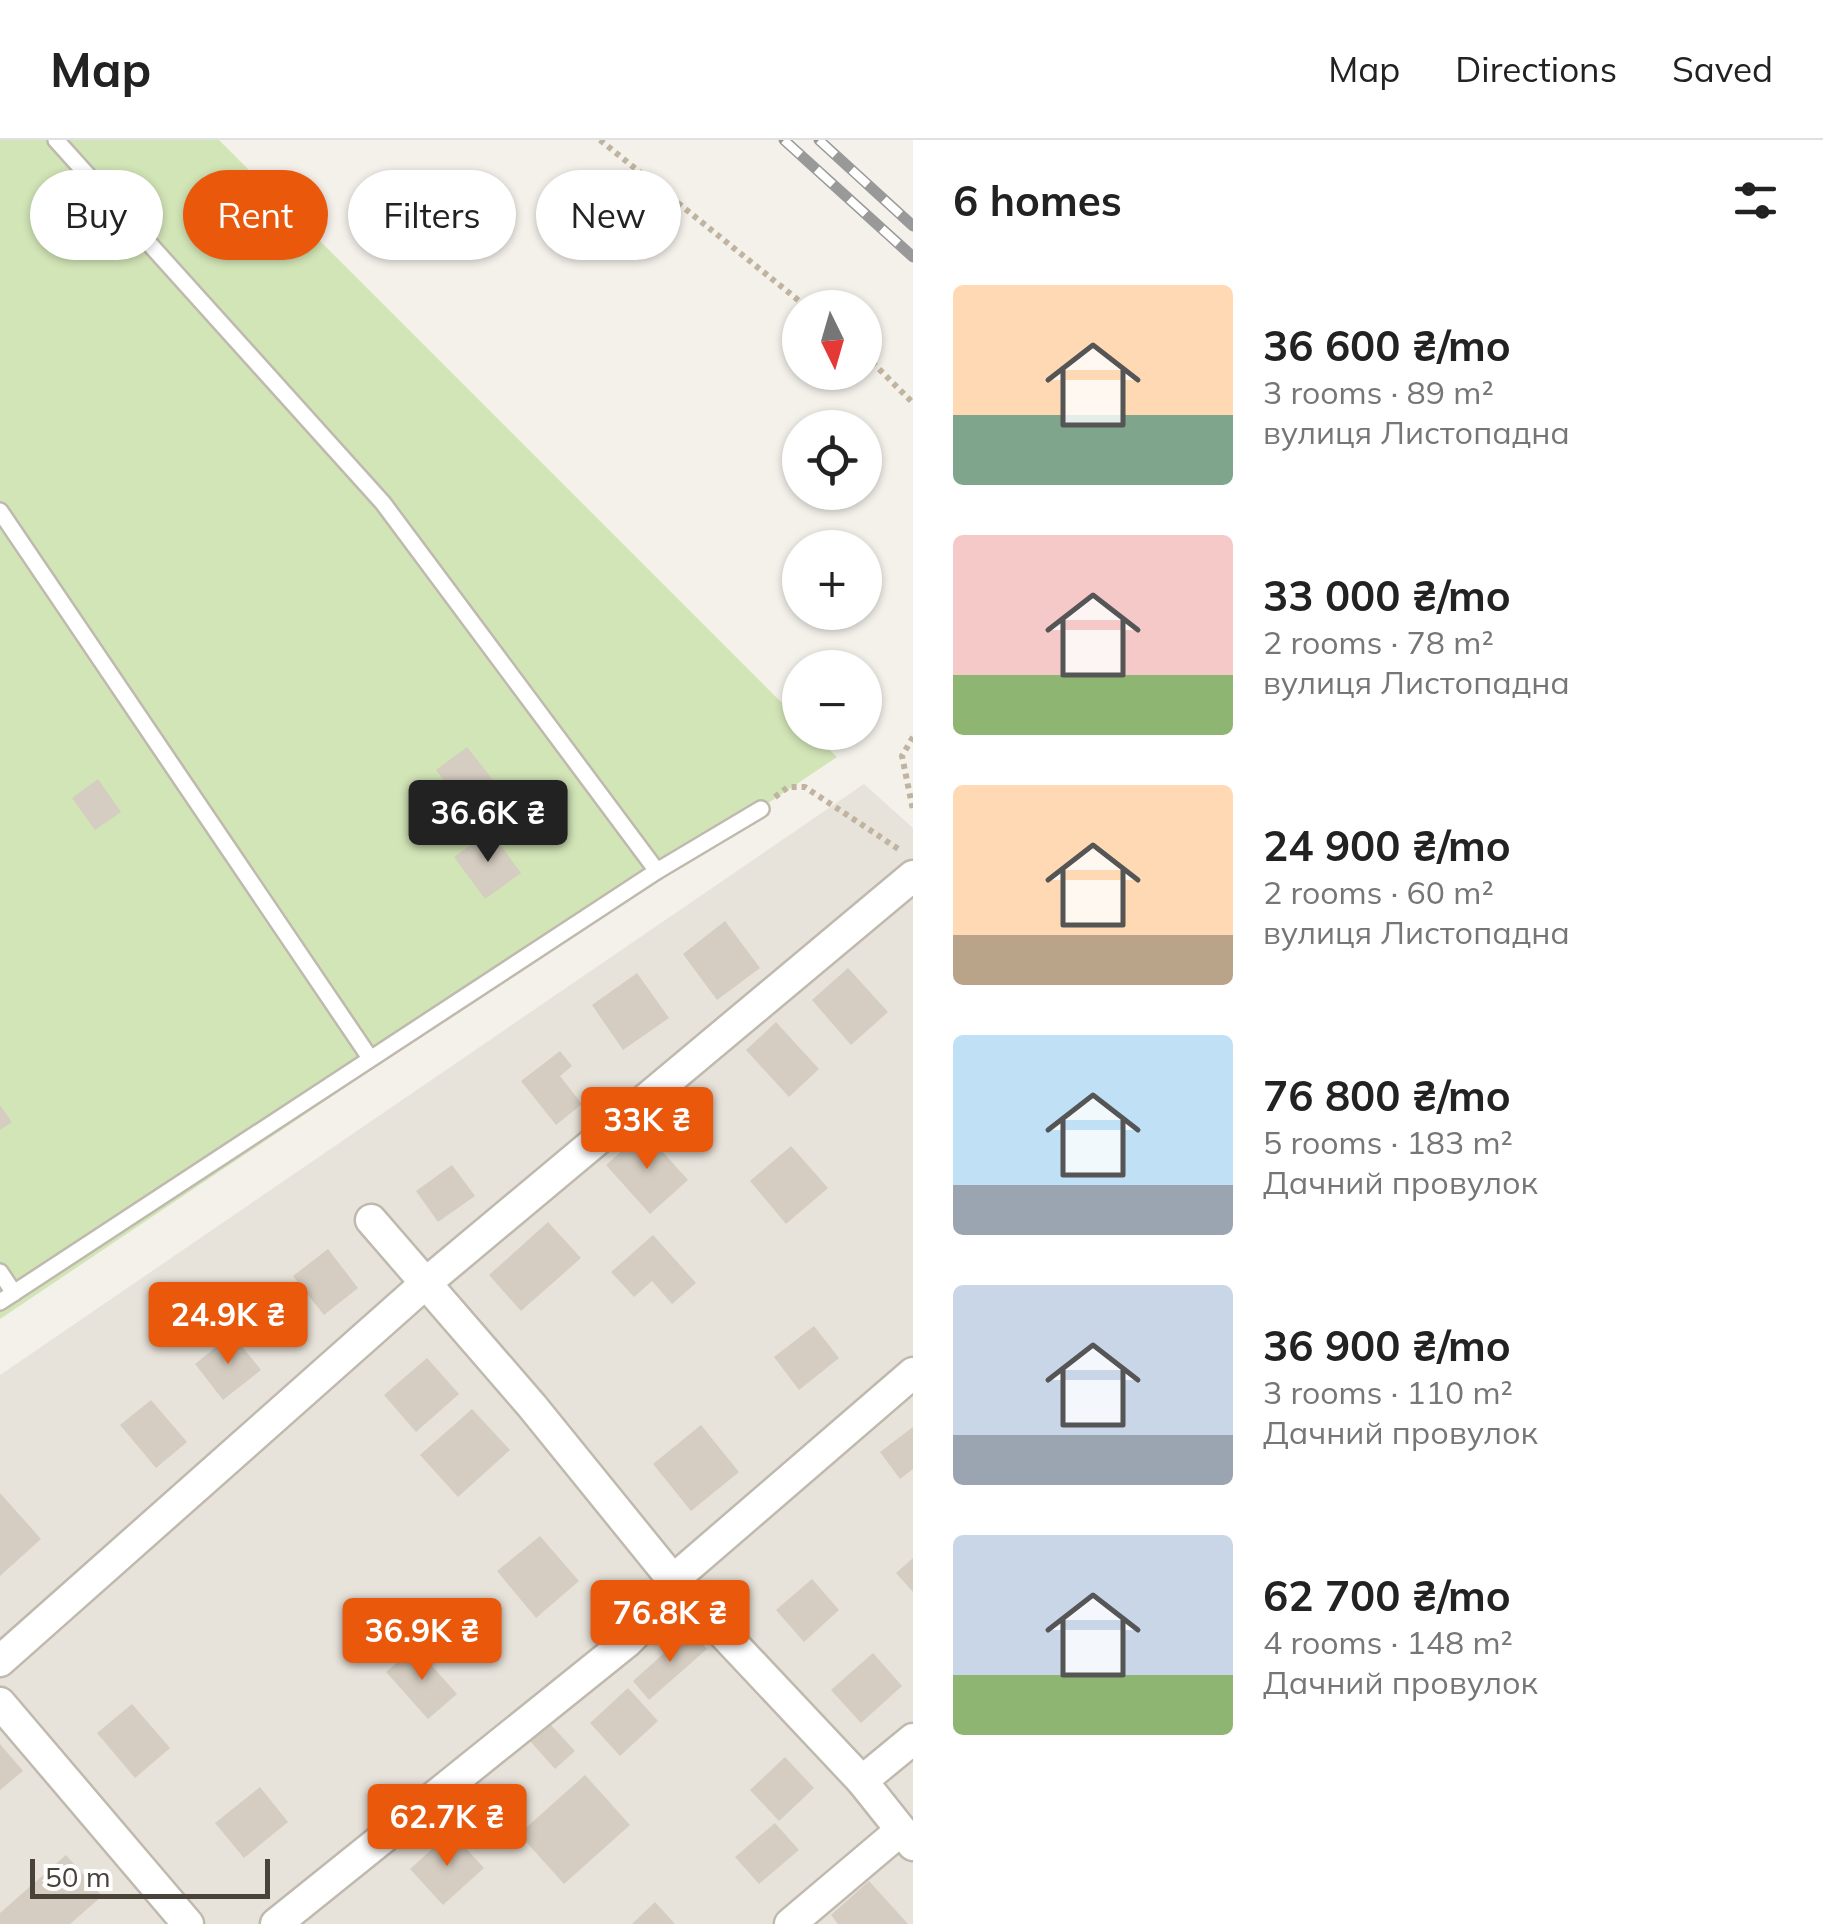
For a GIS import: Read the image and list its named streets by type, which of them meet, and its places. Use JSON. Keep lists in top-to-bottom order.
{
  "scale_bar": "50 m",
  "north": "bottom",
  "page": {
    "header": "Map",
    "nav": ["Map", "Directions", "Saved"],
    "heading": "6 homes",
    "chip": [
      "Buy",
      "Rent",
      "Filters",
      "New"
    ],
    "list": [
      {
        "name": "36 600 ₴/mo",
        "note": "3 rooms · 89 m² · вулиця Листопадна"
      },
      {
        "name": "33 000 ₴/mo",
        "note": "2 rooms · 78 m² · вулиця Листопадна"
      },
      {
        "name": "24 900 ₴/mo",
        "note": "2 rooms · 60 m² · вулиця Листопадна"
      },
      {
        "name": "76 800 ₴/mo",
        "note": "5 rooms · 183 m² · Дачний провулок"
      },
      {
        "name": "36 900 ₴/mo",
        "note": "3 rooms · 110 m² · Дачний провулок"
      },
      {
        "name": "62 700 ₴/mo",
        "note": "4 rooms · 148 m² · Дачний провулок"
      }
    ],
    "map_buttons": ["+", "−"],
    "price": [
      "36.6K ₴",
      "33K ₴",
      "24.9K ₴",
      "76.8K ₴",
      "36.9K ₴",
      "62.7K ₴"
    ],
    "scale": "50 m"
  }
}
